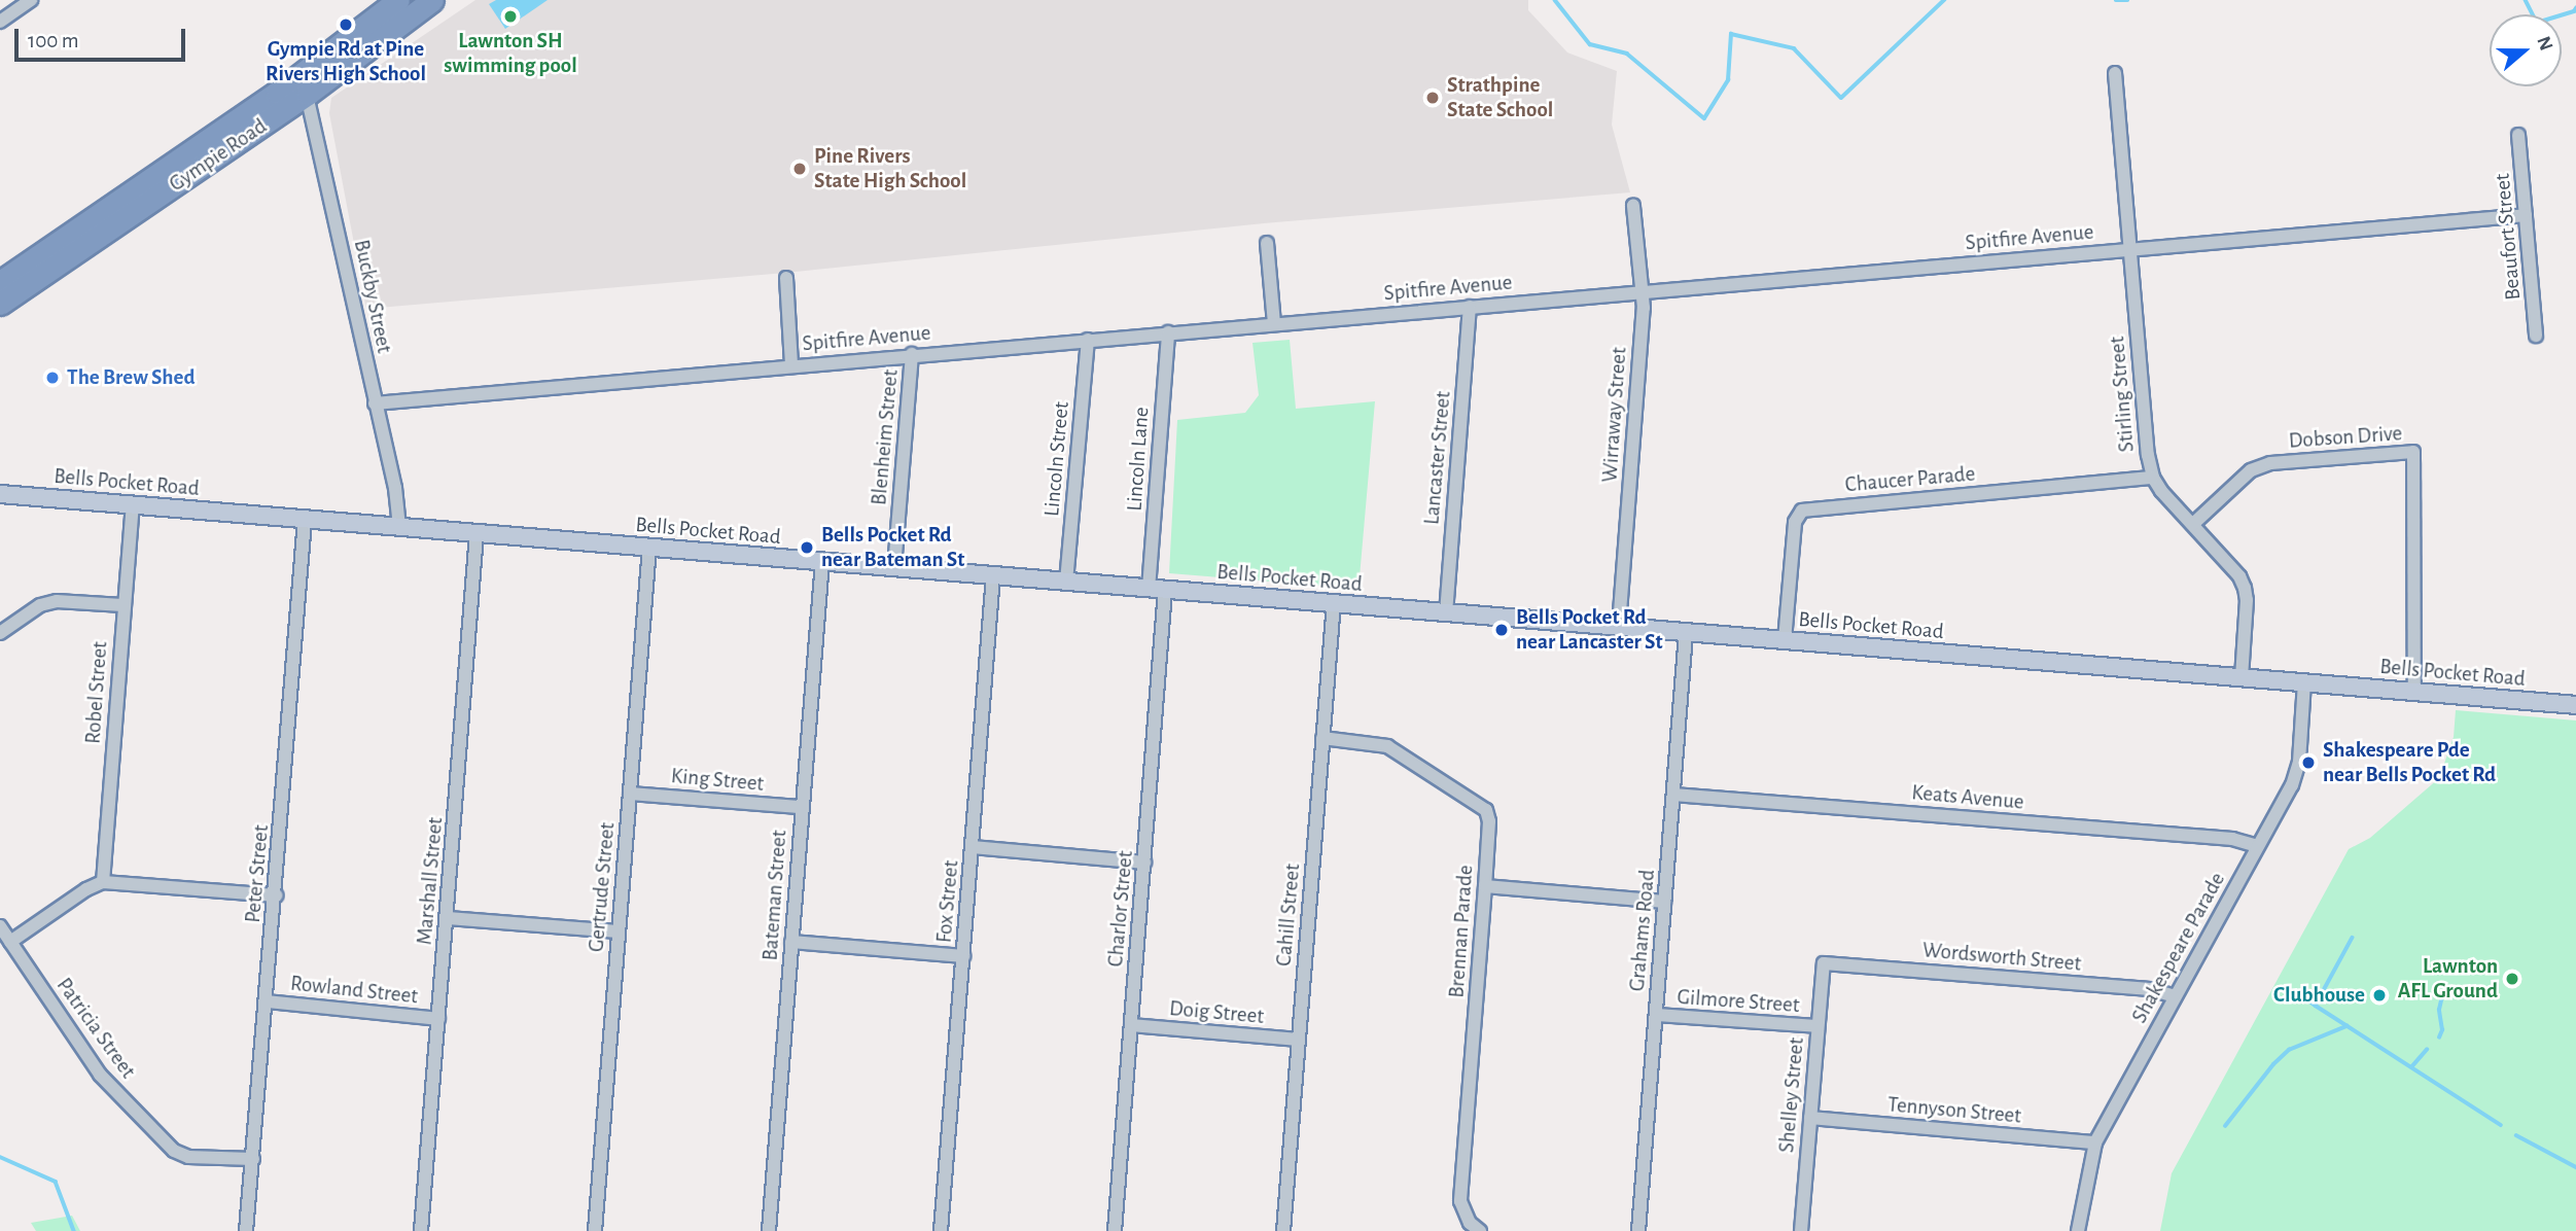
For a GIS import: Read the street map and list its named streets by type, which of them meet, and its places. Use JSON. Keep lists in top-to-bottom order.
{
  "streets": {
    "highway": ["Gympie Road"],
    "main road": ["Bells Pocket Road"],
    "street": [
      "Beaufort Street",
      "Spitfire Avenue",
      "Buckby Street",
      "Stirling Street",
      "Wirraway Street",
      "Blenheim Street",
      "Dobson Drive",
      "Lancaster Street",
      "Lincoln Street",
      "Lincoln Lane",
      "Chaucer Parade",
      "Robel Street",
      "King Street",
      "Keats Avenue",
      "Peter Street",
      "Marshall Street",
      "Gertrude Street",
      "Bateman Street",
      "Fox Street",
      "Charlor Street",
      "Cahill Street",
      "Grahams Road",
      "Brennan Parade",
      "Shakespeare Parade",
      "Wordsworth Street",
      "Rowland Street",
      "Gilmore Street",
      "Doig Street",
      "Patricia Street",
      "Shelley Street",
      "Tennyson Street"
    ]
  },
  "crossings": [
    ["Gympie Road", "Buckby Street"],
    ["Beaufort Street", "Spitfire Avenue"],
    ["Spitfire Avenue", "Buckby Street"],
    ["Spitfire Avenue", "Stirling Street"],
    ["Spitfire Avenue", "Wirraway Street"],
    ["Spitfire Avenue", "Blenheim Street"],
    ["Spitfire Avenue", "Lancaster Street"],
    ["Spitfire Avenue", "Lincoln Street"],
    ["Spitfire Avenue", "Lincoln Lane"],
    ["Buckby Street", "Bells Pocket Road"],
    ["Stirling Street", "Dobson Drive"],
    ["Stirling Street", "Chaucer Parade"],
    ["Stirling Street", "Bells Pocket Road"],
    ["Wirraway Street", "Bells Pocket Road"],
    ["Blenheim Street", "Bells Pocket Road"],
    ["Dobson Drive", "Bells Pocket Road"],
    ["Lancaster Street", "Bells Pocket Road"],
    ["Lincoln Street", "Bells Pocket Road"],
    ["Lincoln Lane", "Bells Pocket Road"],
    ["Lincoln Lane", "Charlor Street"],
    ["Chaucer Parade", "Bells Pocket Road"],
    ["Bells Pocket Road", "Robel Street"],
    ["Bells Pocket Road", "Peter Street"],
    ["Bells Pocket Road", "Marshall Street"],
    ["Bells Pocket Road", "Gertrude Street"],
    ["Bells Pocket Road", "Bateman Street"],
    ["Bells Pocket Road", "Fox Street"],
    ["Bells Pocket Road", "Charlor Street"],
    ["Bells Pocket Road", "Cahill Street"],
    ["Bells Pocket Road", "Grahams Road"],
    ["Bells Pocket Road", "Shakespeare Parade"],
    ["King Street", "Gertrude Street"],
    ["King Street", "Bateman Street"],
    ["Keats Avenue", "Grahams Road"],
    ["Keats Avenue", "Shakespeare Parade"],
    ["Peter Street", "Rowland Street"],
    ["Peter Street", "Patricia Street"],
    ["Marshall Street", "Rowland Street"],
    ["Charlor Street", "Doig Street"],
    ["Cahill Street", "Brennan Parade"],
    ["Cahill Street", "Doig Street"],
    ["Grahams Road", "Gilmore Street"],
    ["Shakespeare Parade", "Wordsworth Street"],
    ["Shakespeare Parade", "Tennyson Street"],
    ["Wordsworth Street", "Shelley Street"],
    ["Gilmore Street", "Shelley Street"],
    ["Shelley Street", "Tennyson Street"]
  ],
  "places": [
    "Lawnton SH swimming pool",
    "Gympie Rd at Pine Rivers High School",
    "Strathpine State School",
    "Pine Rivers State High School",
    "The Brew Shed",
    "Bells Pocket Rd near Bateman St",
    "Bells Pocket Rd near Lancaster St",
    "Shakespeare Pde near Bells Pocket Rd",
    "Lawnton AFL Ground",
    "Clubhouse"
  ],
  "scale_bar": "100 m",
  "north": "right"
}
